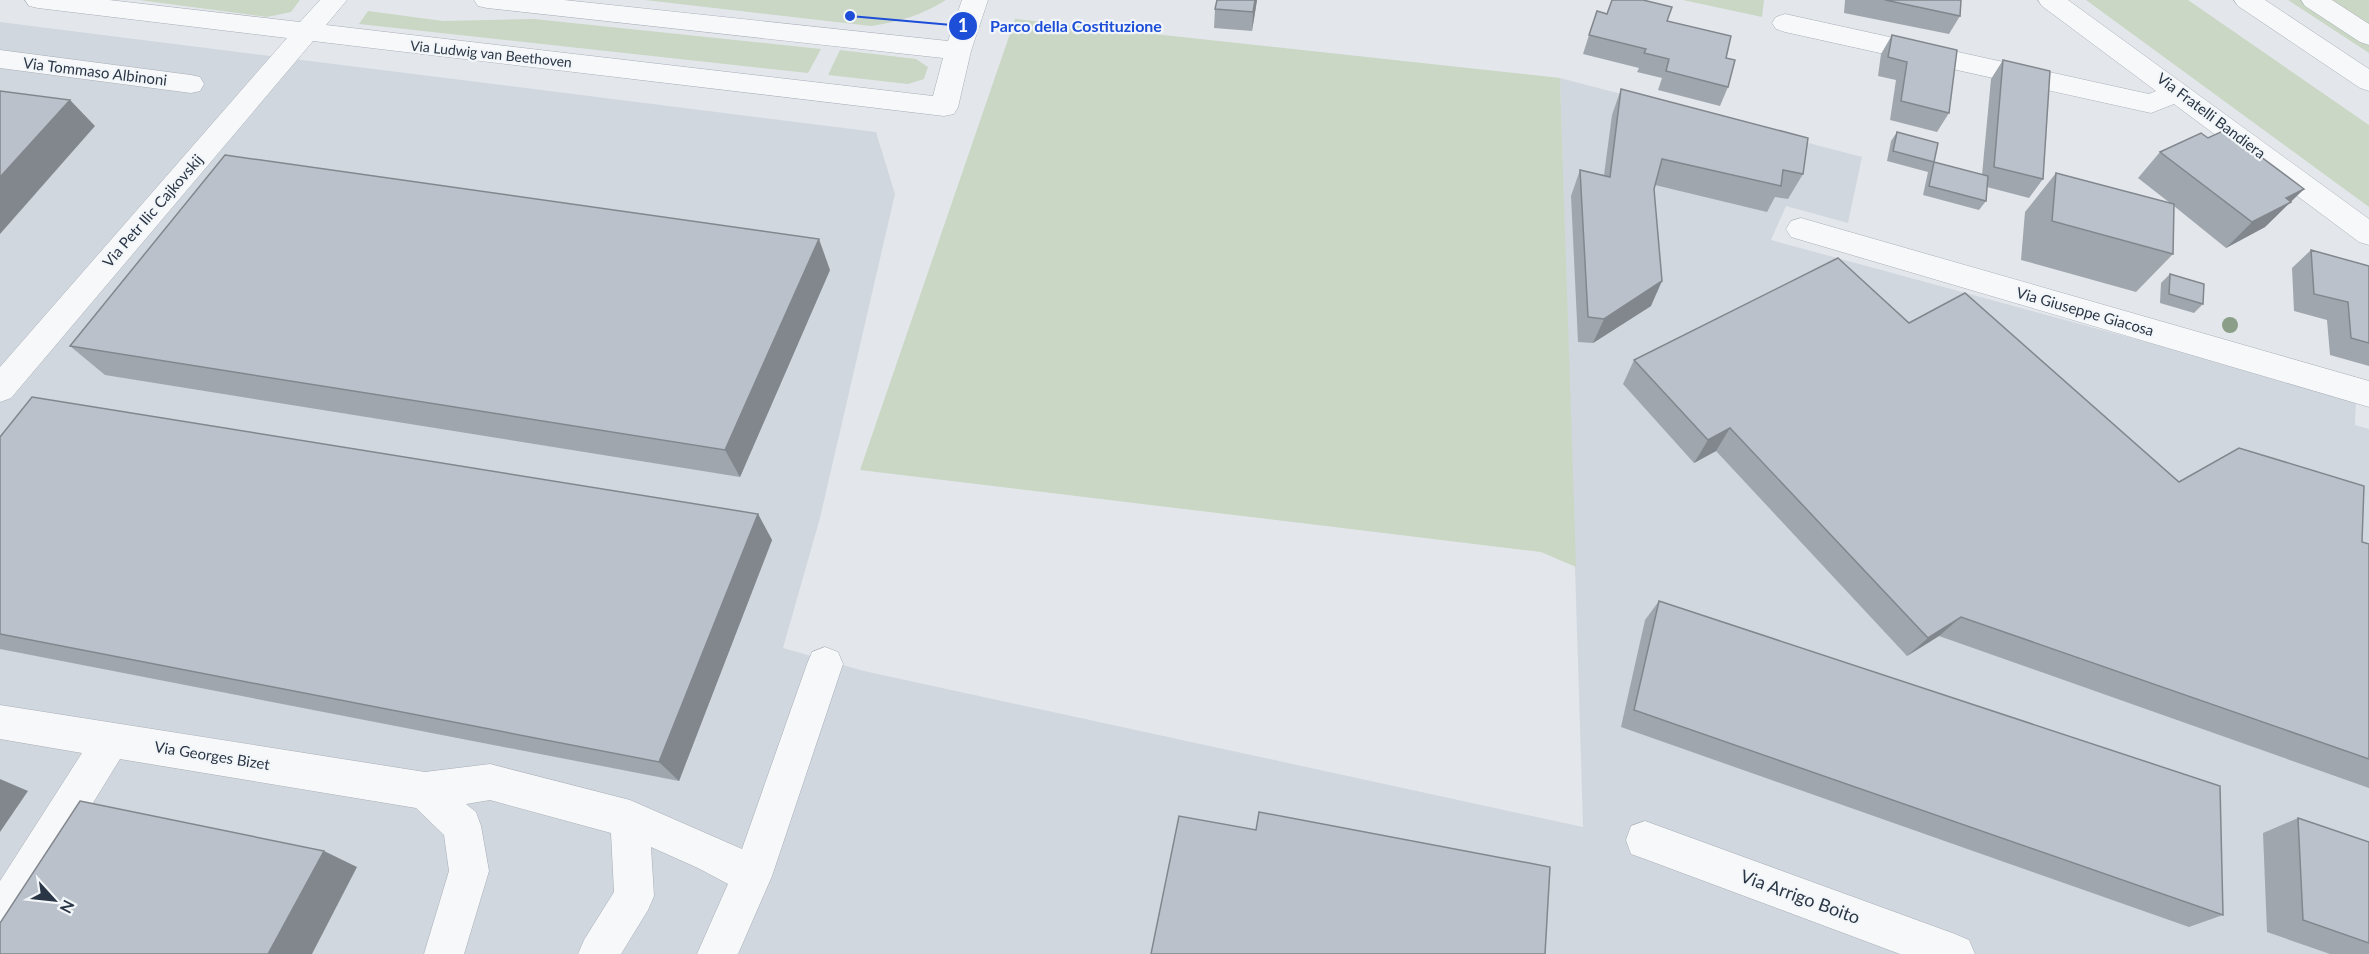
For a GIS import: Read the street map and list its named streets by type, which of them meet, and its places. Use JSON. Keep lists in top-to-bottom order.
{
  "streets": {
    "street": [
      "Via Ludwig van Beethoven",
      "Via Tommaso Albinoni",
      "Via Fratelli Bandiera",
      "Via Petr Ilic Cajkovskij",
      "Via Giuseppe Giacosa",
      "Via Georges Bizet",
      "Via Arrigo Boito"
    ]
  },
  "crossings": [
    ["Via Ludwig van Beethoven", "Via Petr Ilic Cajkovskij"]
  ],
  "places": ["Parco della Costituzione"],
  "north": "bottom right"
}
